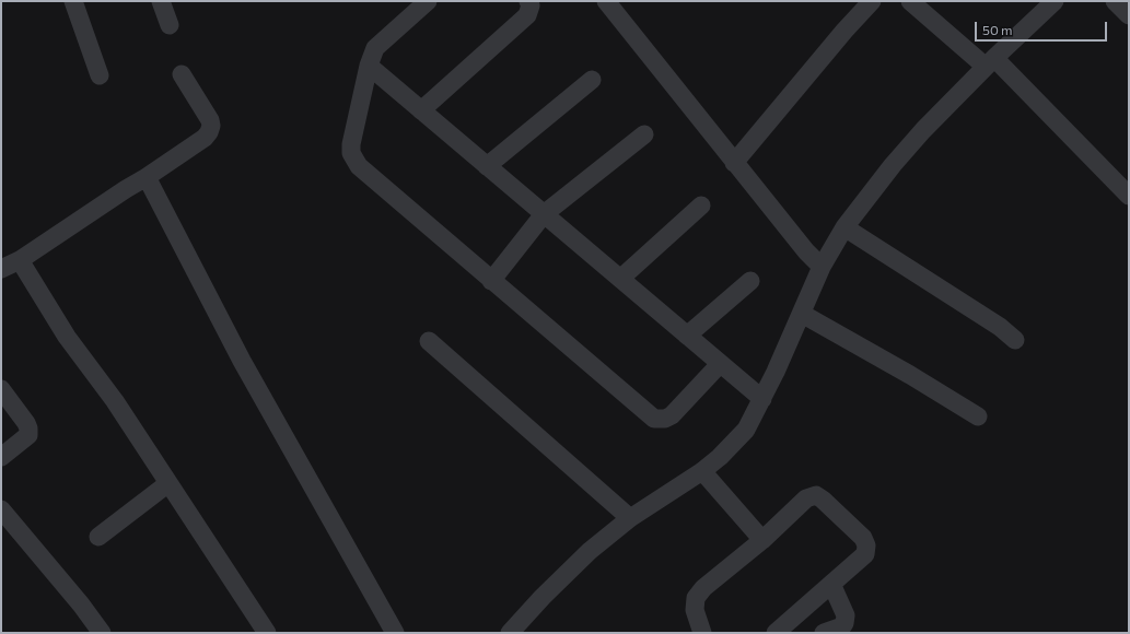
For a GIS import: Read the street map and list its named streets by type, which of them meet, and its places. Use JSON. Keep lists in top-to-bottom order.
{
  "scale_bar": "50 m"
}
